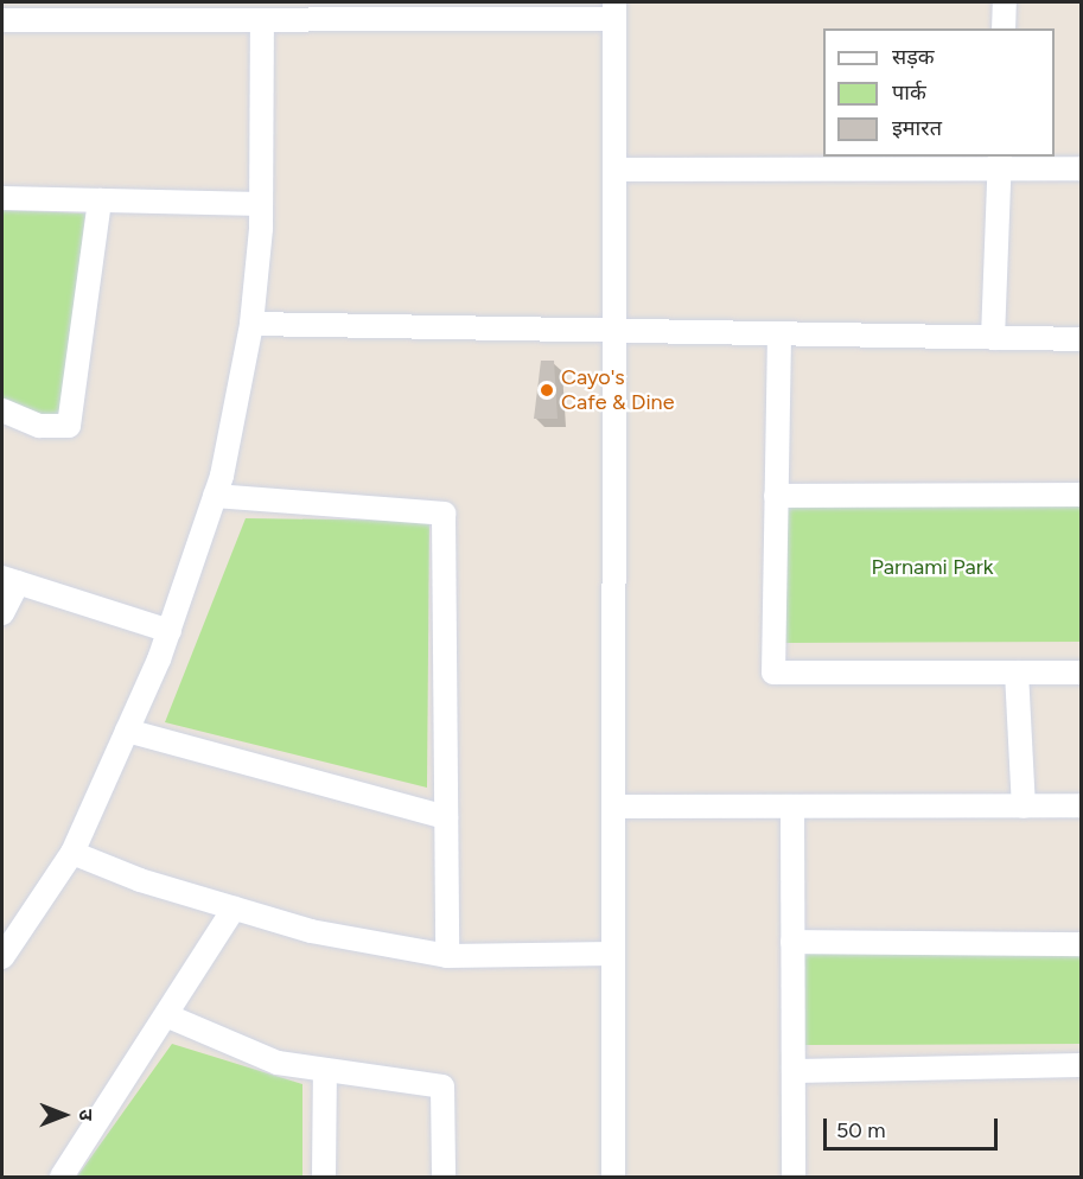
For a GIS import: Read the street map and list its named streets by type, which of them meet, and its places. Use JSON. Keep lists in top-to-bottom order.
{
  "parks": ["Parnami Park"],
  "places": ["Cayo's Cafe & Dine"],
  "legend": ["सड़क", "पार्क", "इमारत"],
  "scale_bar": "50 m",
  "north": "right"
}
